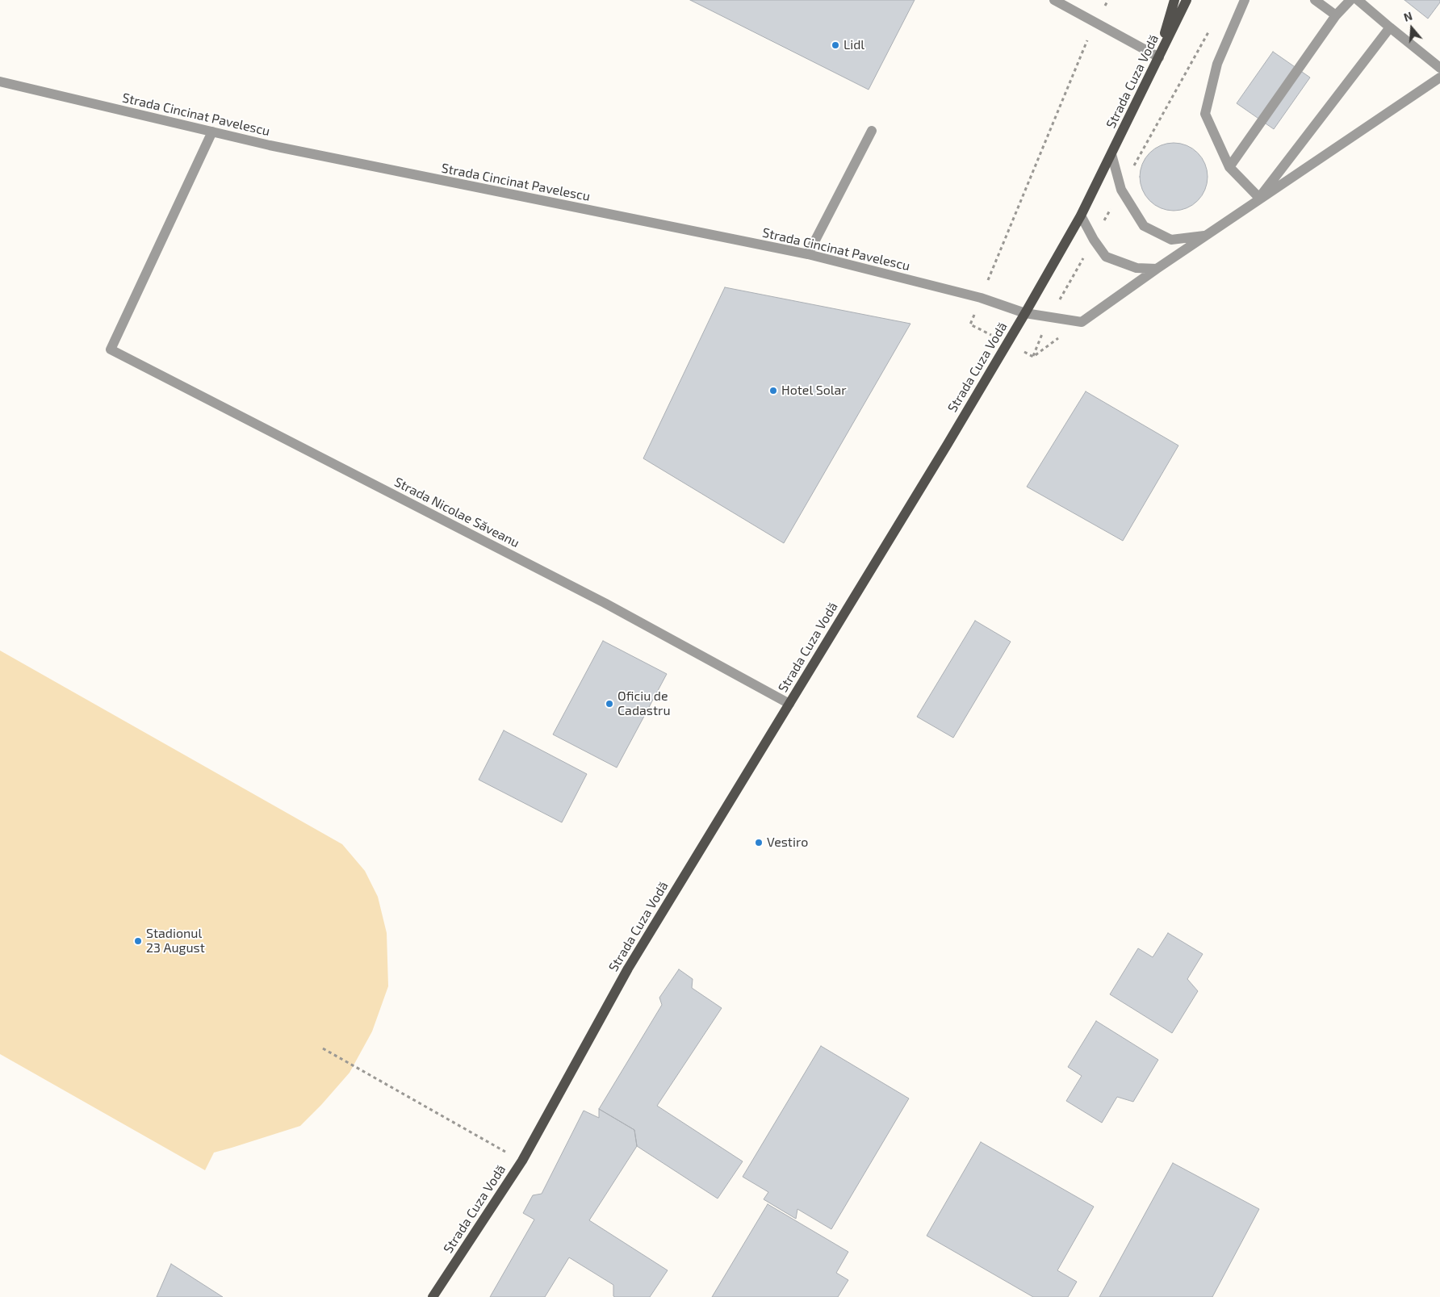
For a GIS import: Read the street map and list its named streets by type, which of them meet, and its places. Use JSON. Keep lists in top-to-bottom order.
{
  "streets": {
    "main road": ["Strada Cuza Vodă"],
    "street": ["Strada Cincinat Pavelescu", "Strada Nicolae Săveanu"]
  },
  "crossings": [
    ["Strada Cuza Vodă", "Strada Cincinat Pavelescu"],
    ["Strada Cuza Vodă", "Strada Nicolae Săveanu"],
    ["Strada Cincinat Pavelescu", "Strada Nicolae Săveanu"]
  ],
  "places": [
    "Lidl",
    "Hotel Solar",
    "Oficiu de Cadastru",
    "Vestiro",
    "Stadionul 23 August"
  ],
  "north": "top"
}
